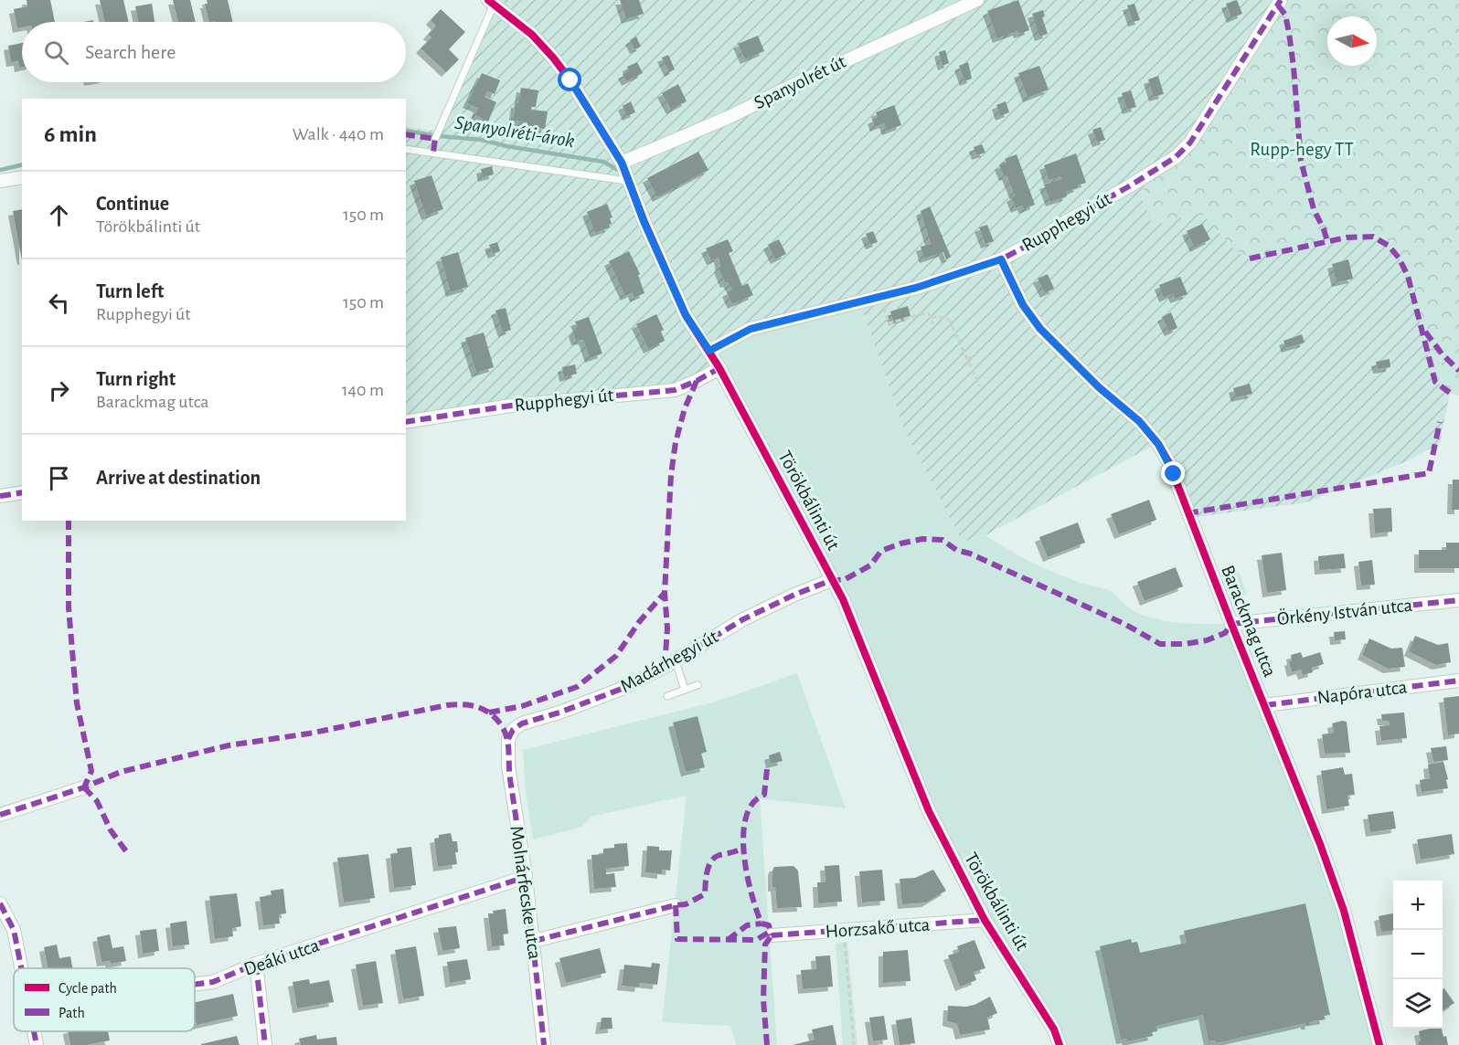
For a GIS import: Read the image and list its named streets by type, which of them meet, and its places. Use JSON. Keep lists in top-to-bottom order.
{
  "streets": {
    "street": [
      "Spanyolrét út",
      "Rupphegyi út",
      "Törökbálinti út",
      "Örkény István utca",
      "Barackmag utca",
      "Madárhegyi út",
      "Napóra utca",
      "Molnárfecske utca",
      "Horzsakő utca",
      "Deáki utca"
    ]
  },
  "crossings": [
    ["Spanyolrét út", "Törökbálinti út"],
    ["Rupphegyi út", "Törökbálinti út"],
    ["Rupphegyi út", "Barackmag utca"],
    ["Törökbálinti út", "Madárhegyi út"],
    ["Törökbálinti út", "Horzsakő utca"],
    ["Örkény István utca", "Barackmag utca"],
    ["Barackmag utca", "Napóra utca"],
    ["Madárhegyi út", "Molnárfecske utca"],
    ["Molnárfecske utca", "Deáki utca"]
  ],
  "water": ["Spanyolréti-árok"],
  "parks": ["Rupp-hegy TT"],
  "legend": ["Cycle path", "Path"],
  "north": "right",
  "page": {
    "search": "Search here",
    "heading": ["6 min", "Walk · 440 m"],
    "list": [
      ["Continue", "Törökbálinti út", "150 m"],
      ["Turn left", "Rupphegyi út", "150 m"],
      ["Turn right", "Barackmag utca", "140 m"],
      "Arrive at destination"
    ],
    "map_buttons": ["+", "−"]
  }
}
